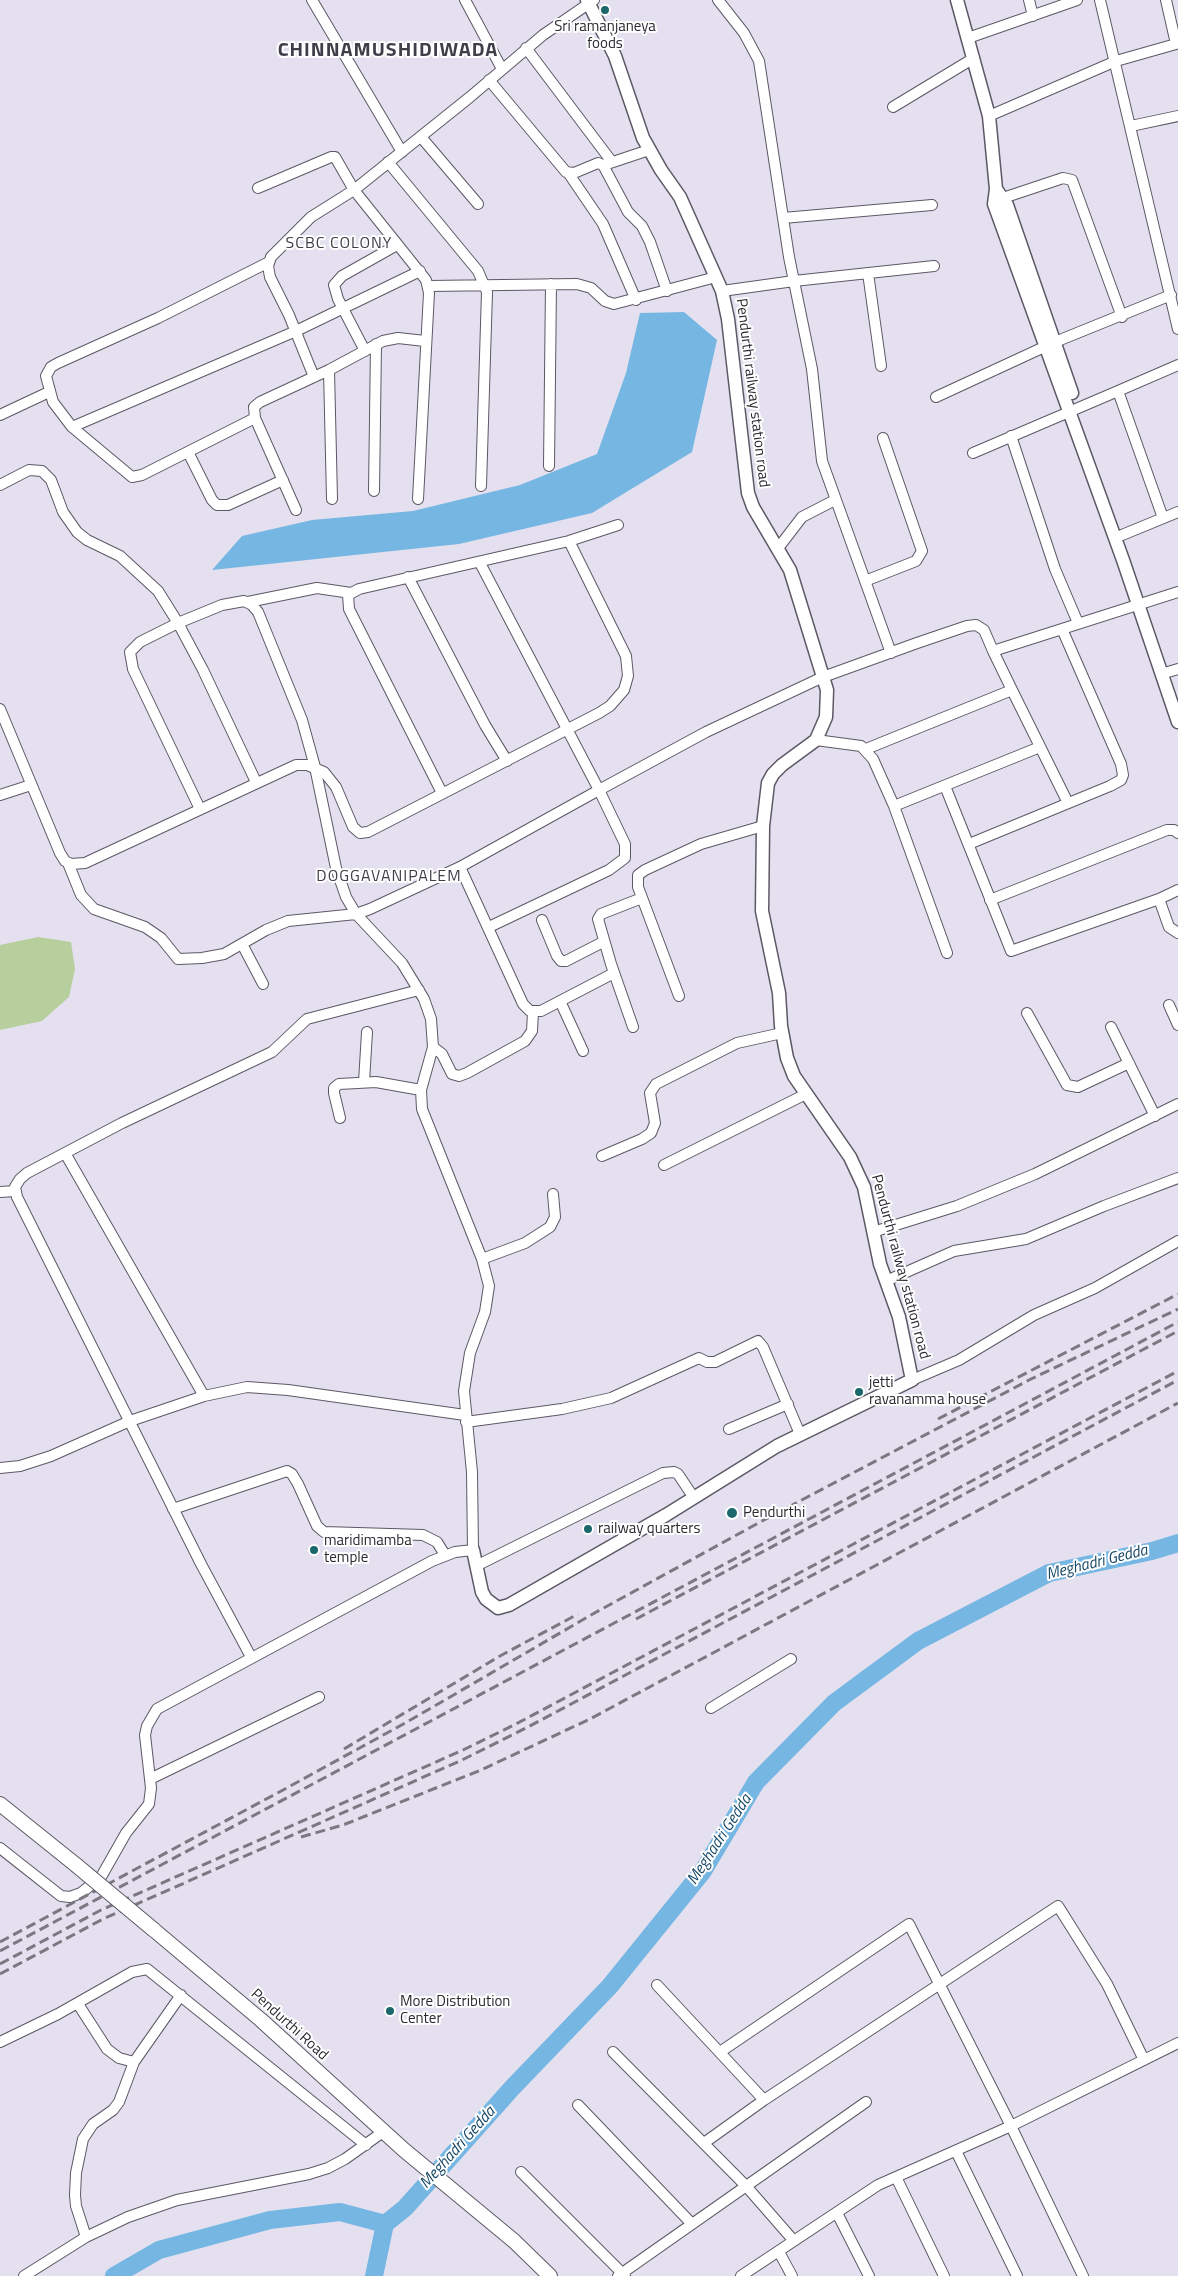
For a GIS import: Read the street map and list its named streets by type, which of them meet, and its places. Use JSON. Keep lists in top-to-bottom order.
{
  "streets": {
    "main road": ["Pendurthi Road"],
    "street": ["Pendurthi railway station road"]
  },
  "districts": ["CHINNAMUSHIDIWADA", "SCBC COLONY", "DOGGAVANIPALEM"],
  "water": ["Meghadri Gedda"],
  "places": [
    "Sri ramanjaneya foods",
    "jetti ravanamma house",
    "Pendurthi",
    "railway quarters",
    "maridimamba temple",
    "More Distribution Center"
  ]
}
